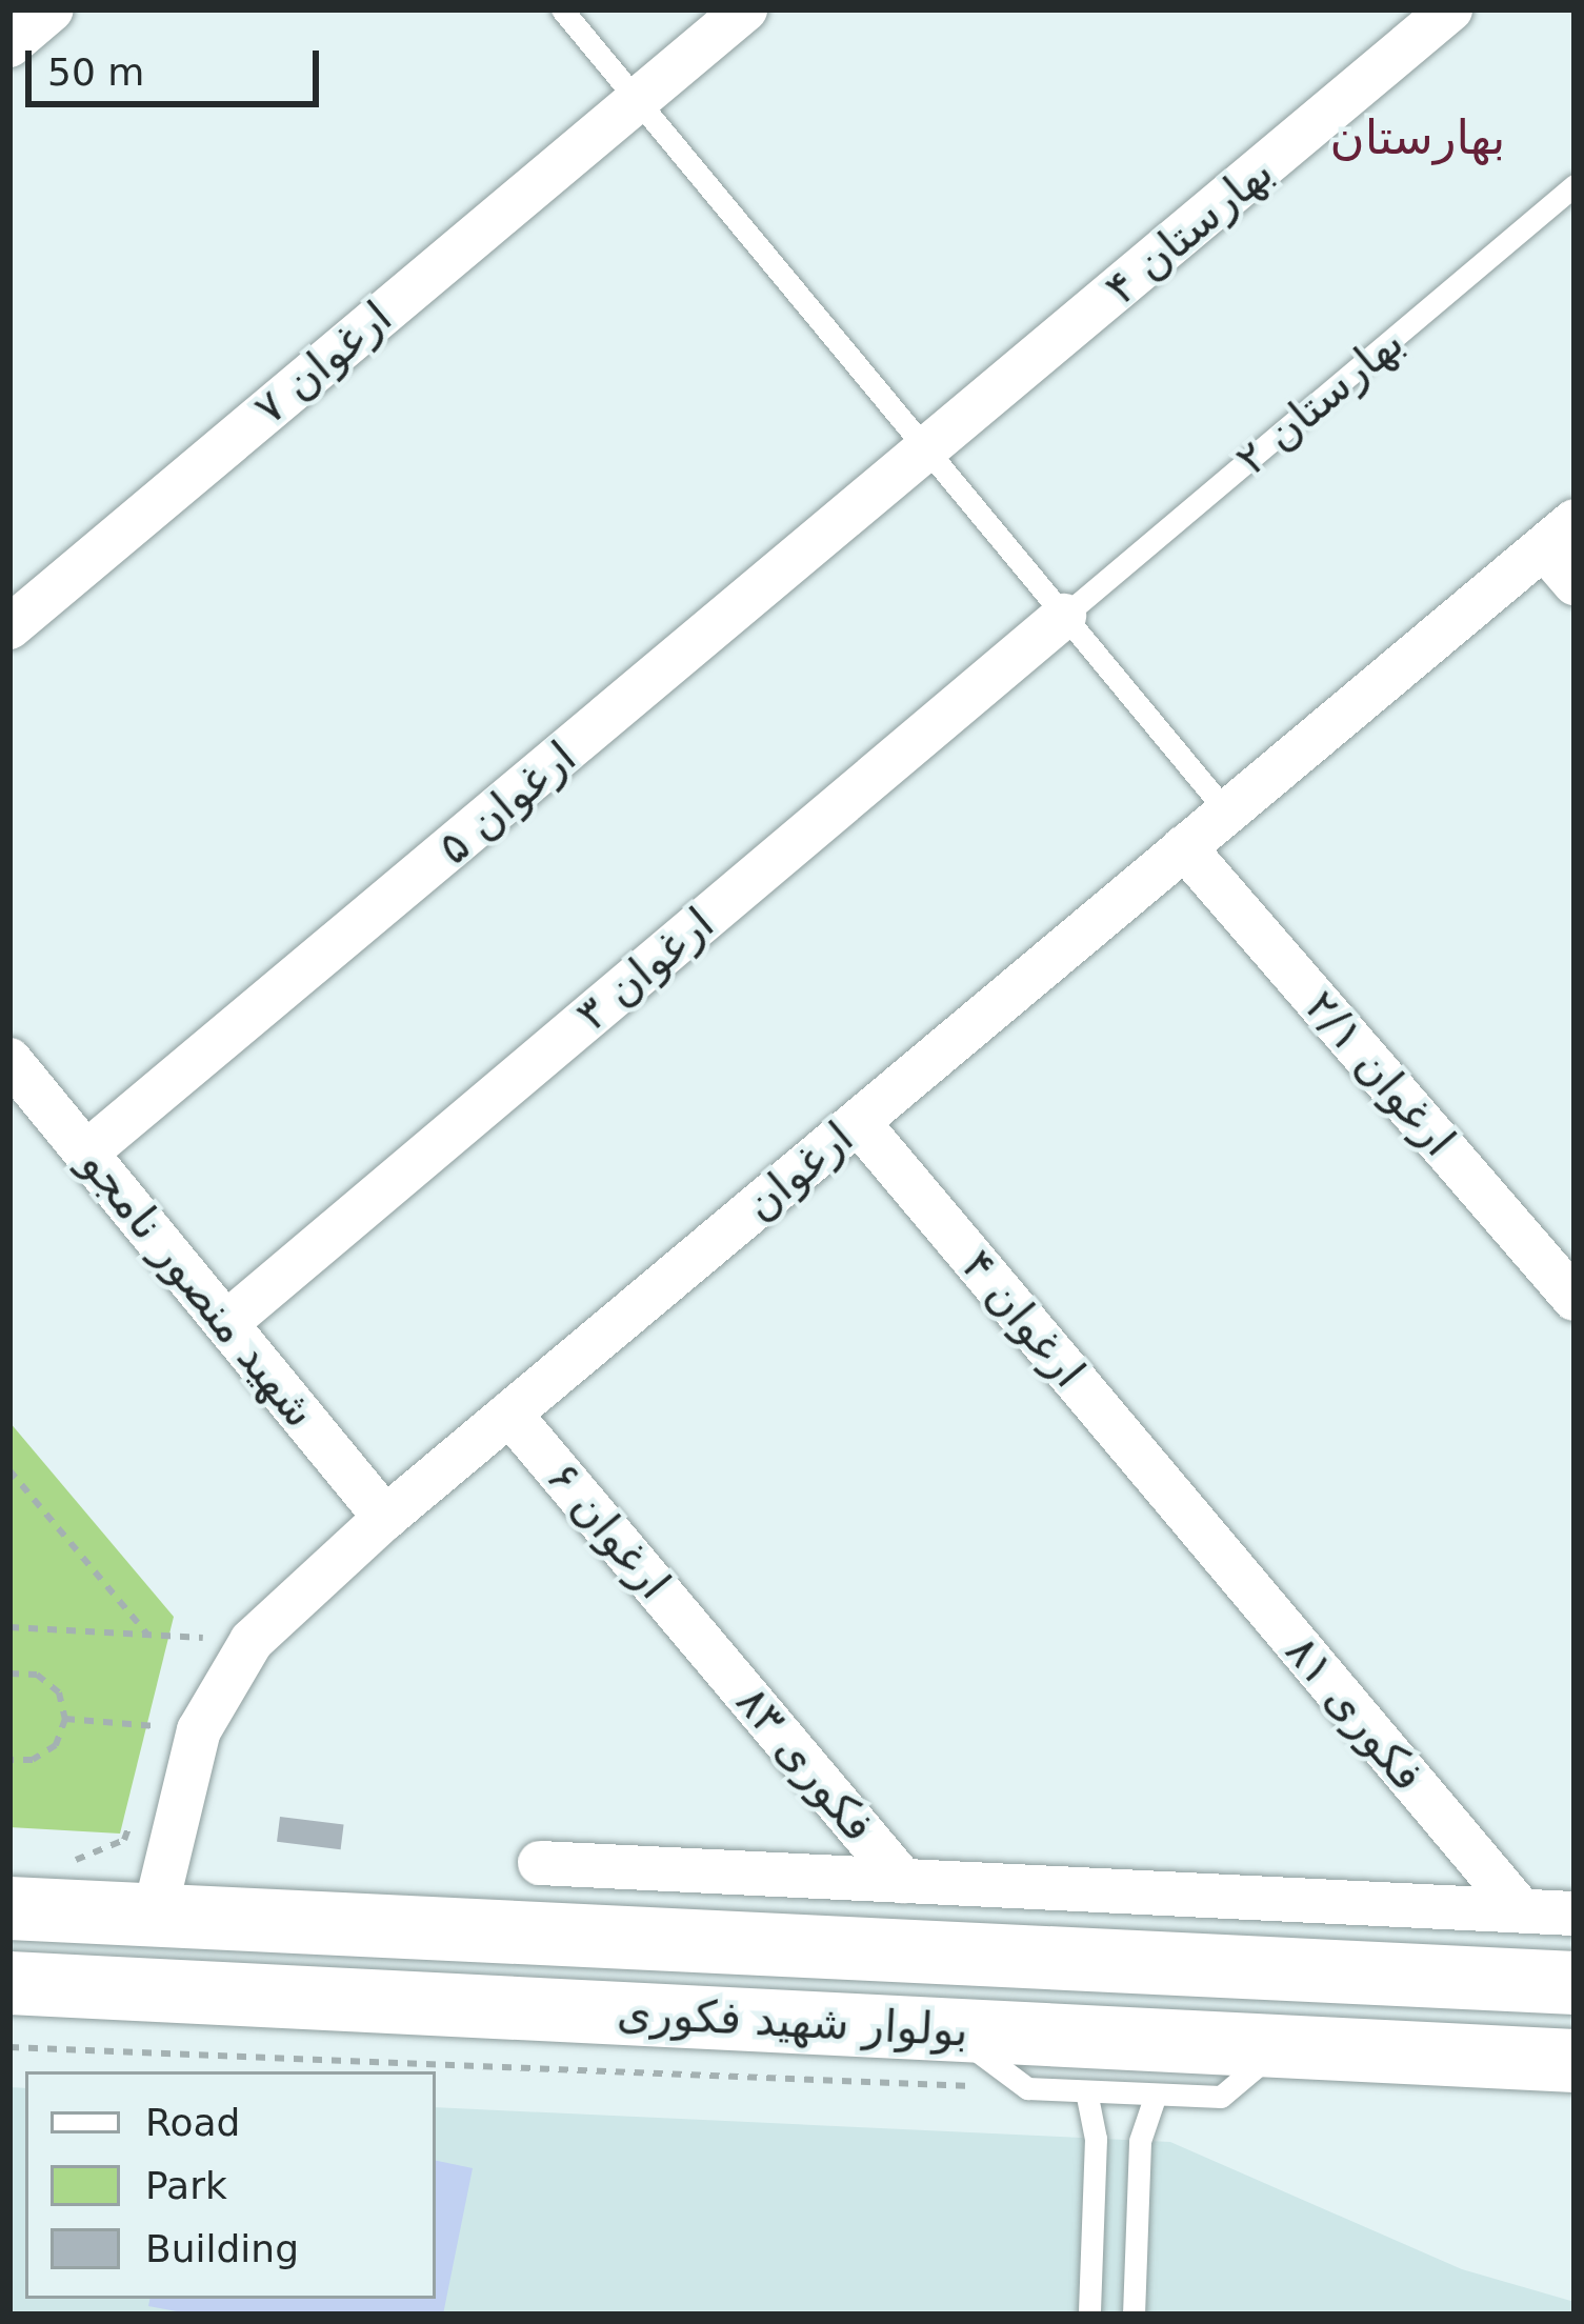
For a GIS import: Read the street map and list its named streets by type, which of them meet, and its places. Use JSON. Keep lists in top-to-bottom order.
{
  "streets": {
    "main road": ["بولوار شهید فکوری"],
    "street": [
      "بهارستان ۴",
      "ارغوان ۷",
      "ارغوان ۵",
      "ارغوان ۳",
      "ارغوان ۲/۱",
      "ارغوان",
      "شهید منصور نامجو",
      "ارغوان ۴",
      "ارغوان ۶",
      "فکوری ۸۱",
      "فکوری ۸۳"
    ],
    "lane": ["بهارستان ۲"]
  },
  "crossings": [
    ["بهارستان ۴", "ارغوان ۵"],
    ["بهارستان ۲", "ارغوان ۳"],
    ["ارغوان ۵", "شهید منصور نامجو"],
    ["ارغوان ۳", "شهید منصور نامجو"],
    ["ارغوان ۲/۱", "ارغوان"],
    ["ارغوان", "شهید منصور نامجو"],
    ["ارغوان", "ارغوان ۴"],
    ["ارغوان", "ارغوان ۶"],
    ["ارغوان", "بولوار شهید فکوری"],
    ["ارغوان ۴", "فکوری ۸۱"],
    ["ارغوان ۶", "فکوری ۸۳"]
  ],
  "districts": ["بهارستان"],
  "legend": ["Road", "Park", "Building"],
  "scale_bar": "50 m"
}
